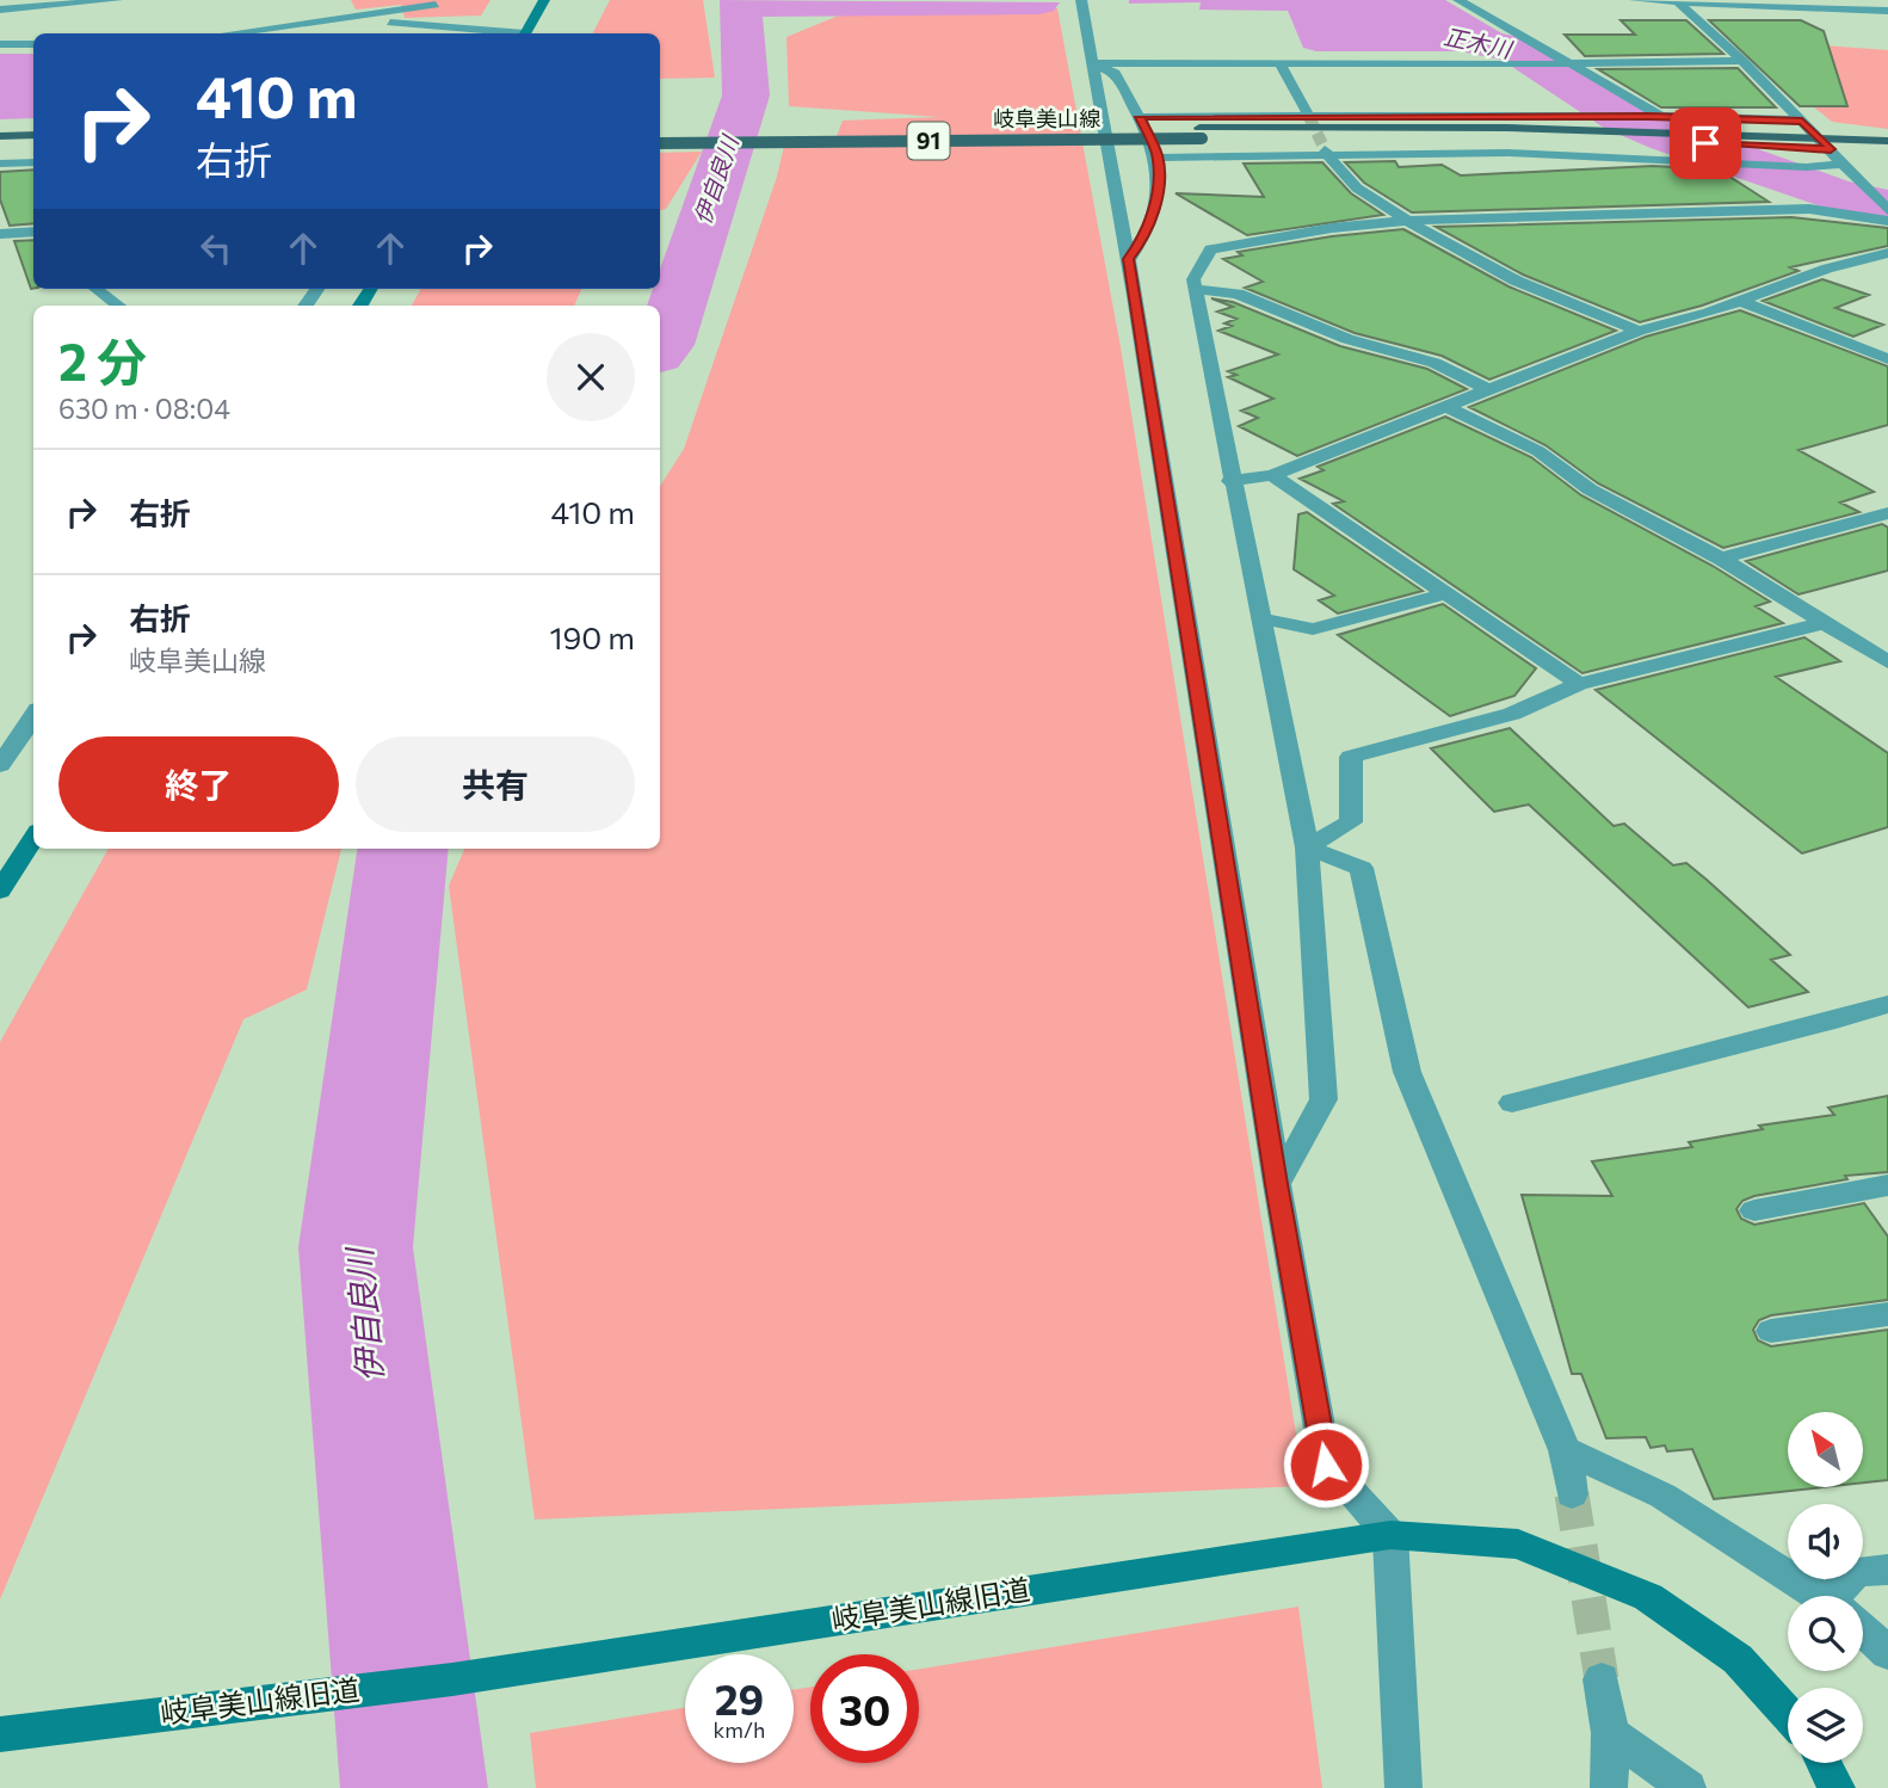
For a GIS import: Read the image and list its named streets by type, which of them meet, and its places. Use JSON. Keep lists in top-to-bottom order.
{
  "streets": {
    "main road": ["岐阜美山線", "91"],
    "street": ["岐阜美山線旧道"]
  },
  "water": ["正木川", "伊自良川"],
  "north": "top left",
  "page": {
    "turn": ["410 m", "右折"],
    "heading": ["2 分", "630 m · 08:04"],
    "list": [
      {
        "name": "右折",
        "value": "410 m"
      },
      {
        "name": "右折",
        "note": "岐阜美山線",
        "value": "190 m"
      }
    ],
    "buttons": ["終了", "共有"],
    "speed": "29 km/h",
    "limit": "30"
  }
}
